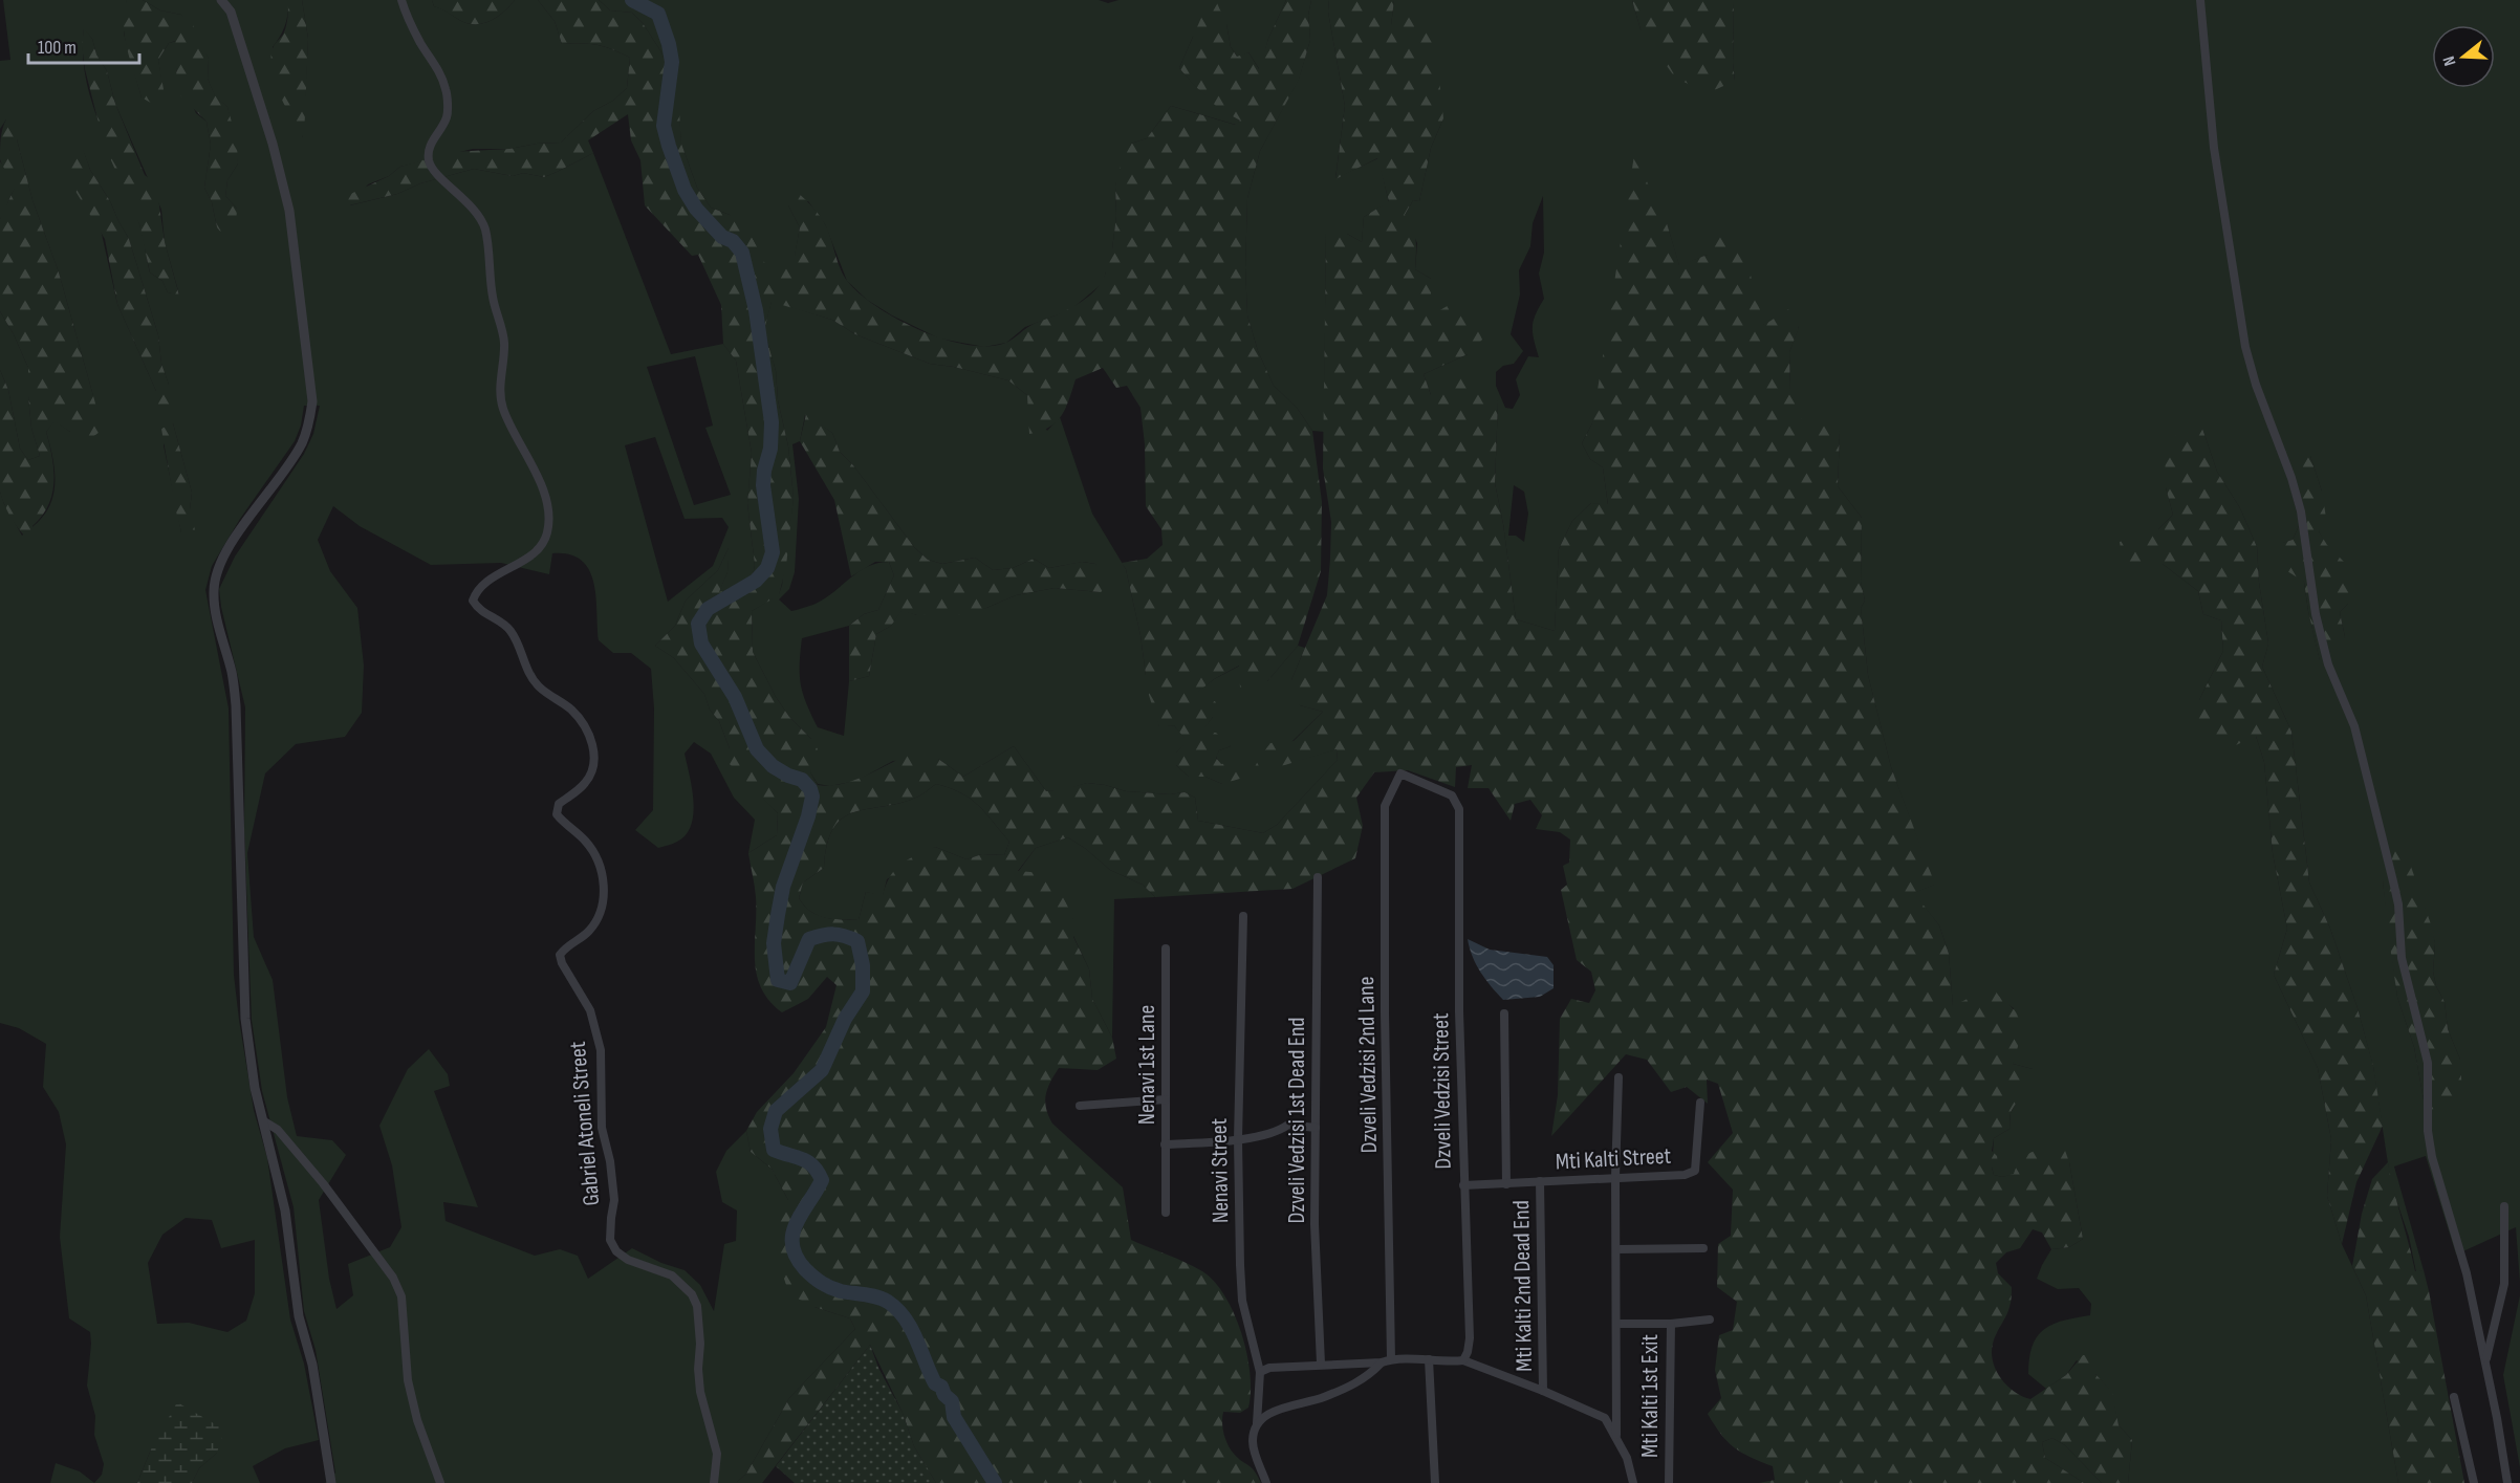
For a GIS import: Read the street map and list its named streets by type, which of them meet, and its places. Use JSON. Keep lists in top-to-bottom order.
{
  "streets": {
    "street": [
      "Nenavi 1st Lane",
      "Dzveli Vedzisi 2nd Lane",
      "Dzveli Vedzisi Street",
      "Dzveli Vedzisi 1st Dead End",
      "Gabriel Atoneli Street",
      "Mti Kalti Street",
      "Nenavi Street",
      "Mti Kalti 2nd Dead End",
      "Mti Kalti 1st Exit"
    ]
  },
  "crossings": [
    ["Nenavi 1st Lane", "Dzveli Vedzisi 1st Dead End"],
    ["Nenavi 1st Lane", "Nenavi Street"],
    ["Dzveli Vedzisi 2nd Lane", "Dzveli Vedzisi Street"],
    ["Dzveli Vedzisi Street", "Mti Kalti Street"],
    ["Mti Kalti Street", "Mti Kalti 2nd Dead End"],
    ["Mti Kalti Street", "Mti Kalti 1st Exit"]
  ],
  "scale_bar": "100 m",
  "north": "left"
}
